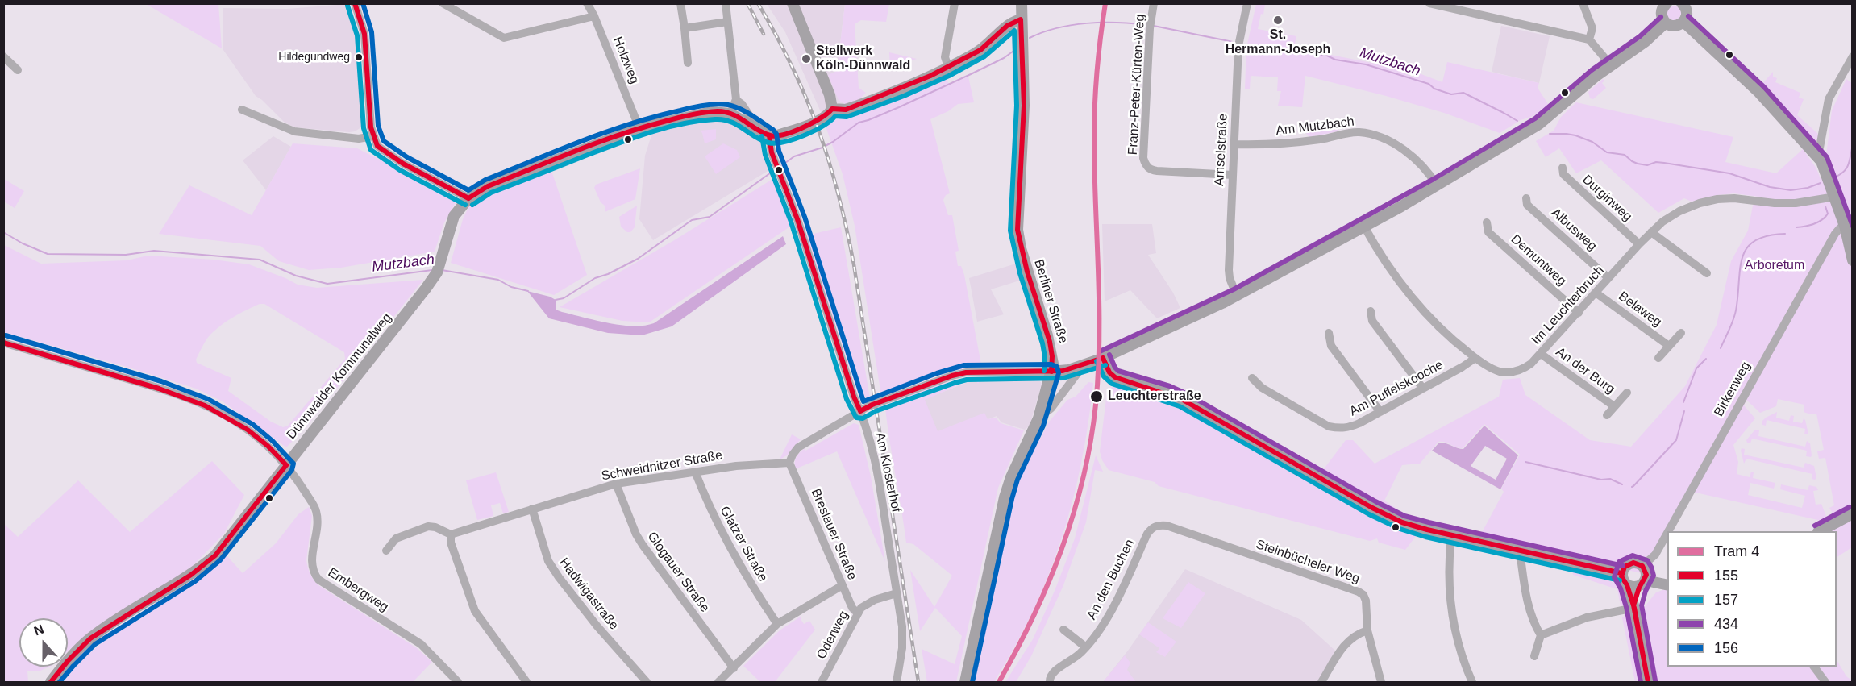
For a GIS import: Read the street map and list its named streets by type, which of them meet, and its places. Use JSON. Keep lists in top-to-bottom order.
{
  "streets": {
    "main road": ["Berliner Straße", "Dünnwalder Kommunalweg"],
    "street": [
      "Holzweg",
      "Franz-Peter-Kürten-Weg",
      "Am Mutzbach",
      "Amselstraße",
      "Durginweg",
      "Albusweg",
      "Demuntweg",
      "Im Leuchterbruch",
      "Belaweg",
      "An der Burg",
      "Am Puffelskooche",
      "Birkenweg",
      "Schweidnitzer Straße",
      "Am Klosterhof",
      "Breslauer Straße",
      "Glatzer Straße",
      "Steinbücheler Weg",
      "Glogauer Straße",
      "An den Buchen",
      "Embergweg",
      "Hadwigastraße",
      "Oderweg"
    ]
  },
  "crossings": [
    ["Holzweg", "Dünnwalder Kommunalweg"],
    ["Franz-Peter-Kürten-Weg", "Amselstraße"],
    ["Am Mutzbach", "Amselstraße"],
    ["Durginweg", "Im Leuchterbruch"],
    ["Albusweg", "Im Leuchterbruch"],
    ["Demuntweg", "Im Leuchterbruch"],
    ["Im Leuchterbruch", "Belaweg"],
    ["Im Leuchterbruch", "An der Burg"],
    ["Im Leuchterbruch", "Am Puffelskooche"],
    ["Dünnwalder Kommunalweg", "Embergweg"],
    ["Schweidnitzer Straße", "Breslauer Straße"],
    ["Schweidnitzer Straße", "Glatzer Straße"],
    ["Schweidnitzer Straße", "Glogauer Straße"],
    ["Schweidnitzer Straße", "Hadwigastraße"],
    ["Am Klosterhof", "Oderweg"],
    ["Breslauer Straße", "Oderweg"],
    ["Steinbücheler Weg", "An den Buchen"]
  ],
  "water": ["Mutzbach"],
  "parks": ["Arboretum"],
  "places": [
    "St. Hermann-Joseph",
    "Hildegundweg",
    "Stellwerk Köln-Dünnwald",
    "Leuchterstraße"
  ],
  "lines": [
    "tram line 4",
    "transit line 155",
    "transit line 156",
    "transit line 157",
    "transit line 434"
  ],
  "legend": [
    "Tram 4",
    "155",
    "157",
    "434",
    "156"
  ],
  "north": "top"
}
